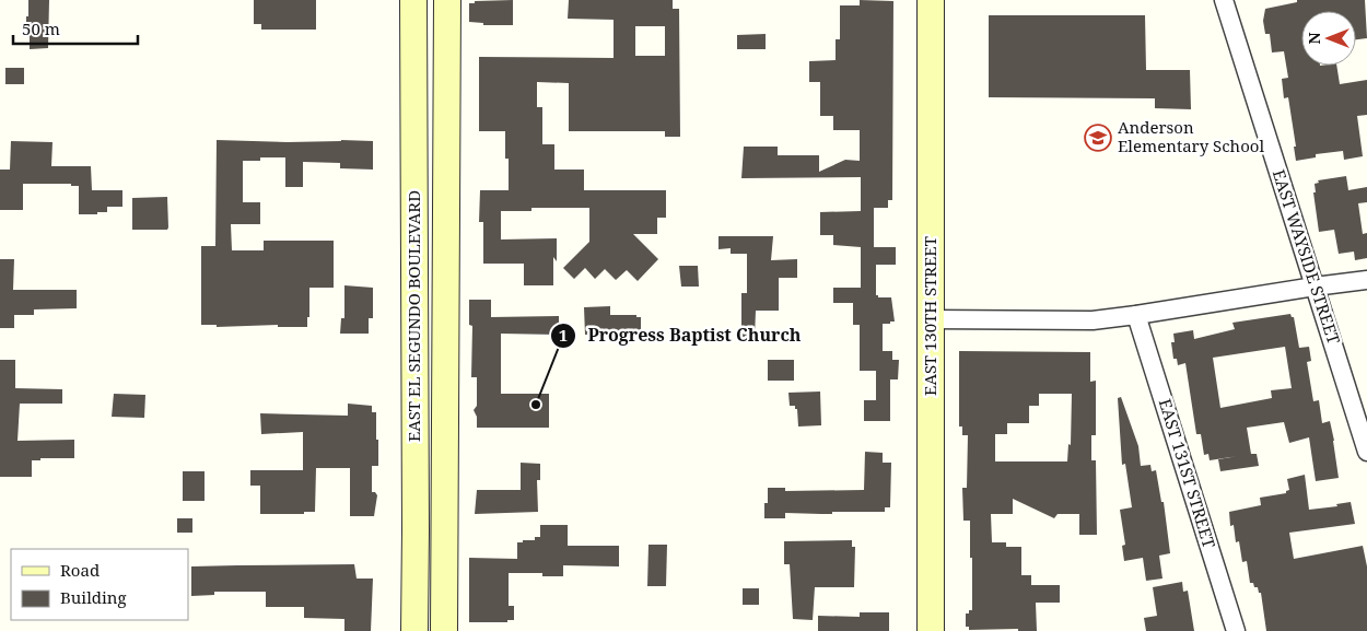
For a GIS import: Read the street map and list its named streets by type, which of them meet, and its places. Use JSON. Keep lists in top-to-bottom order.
{
  "streets": {
    "main road": ["EAST EL SEGUNDO BOULEVARD", "EAST 130TH STREET"],
    "street": ["EAST WAYSIDE STREET", "EAST 131ST STREET"]
  },
  "places": {
    "school or university": ["Anderson Elementary School"],
    "other": ["Progress Baptist Church"]
  },
  "legend": ["Road", "Building"],
  "scale_bar": "50 m",
  "north": "left"
}
